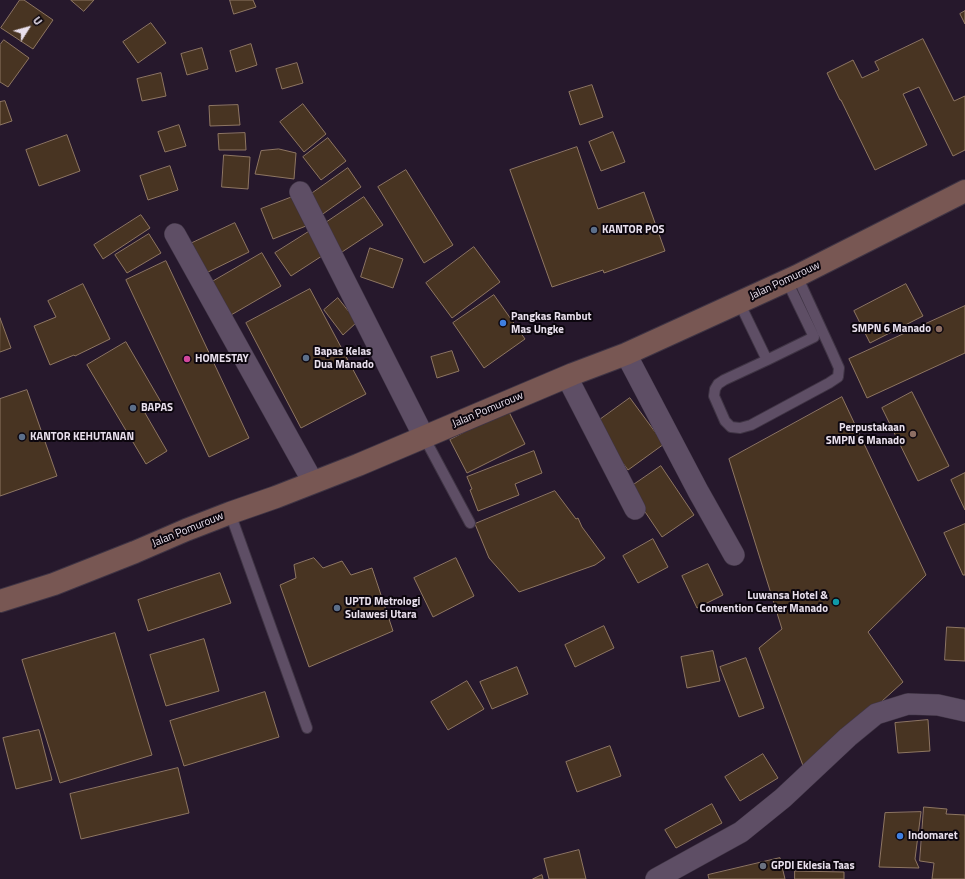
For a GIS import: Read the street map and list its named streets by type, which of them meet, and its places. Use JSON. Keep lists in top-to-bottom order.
{
  "streets": {
    "main road": ["Jalan Pomurouw"]
  },
  "places": [
    "KANTOR POS",
    "Pangkas Rambut Mas Ungke",
    "SMPN 6 Manado",
    "Bapas Kelas Dua Manado",
    "HOMESTAY",
    "BAPAS",
    "Perpustakaan SMPN 6 Manado",
    "KANTOR KEHUTANAN",
    "Luwansa Hotel & Convention Center Manado",
    "UPTD Metrologi Sulawesi Utara",
    "Indomaret",
    "GPDI Eklesia Taas"
  ],
  "north": "top right"
}
